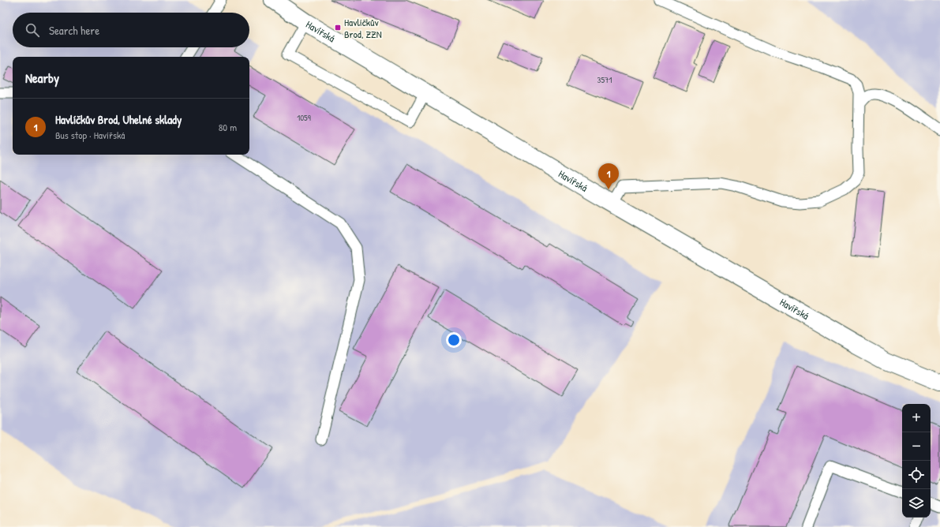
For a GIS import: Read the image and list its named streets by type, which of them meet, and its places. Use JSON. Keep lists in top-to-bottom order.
{
  "streets": {
    "street": ["Havířská"]
  },
  "places": {
    "transit": ["Havlíčkův Brod, ZZN"]
  },
  "house_numbers": ["3571", "1059"],
  "page": {
    "search": "Search here",
    "heading": "Nearby",
    "list": [
      {
        "mark": "1",
        "name": "Havlíčkův Brod, Uhelné sklady",
        "note": "Bus stop · Havířská",
        "value": "80 m"
      }
    ],
    "pins": "1",
    "map_buttons": ["+", "−"]
  }
}
